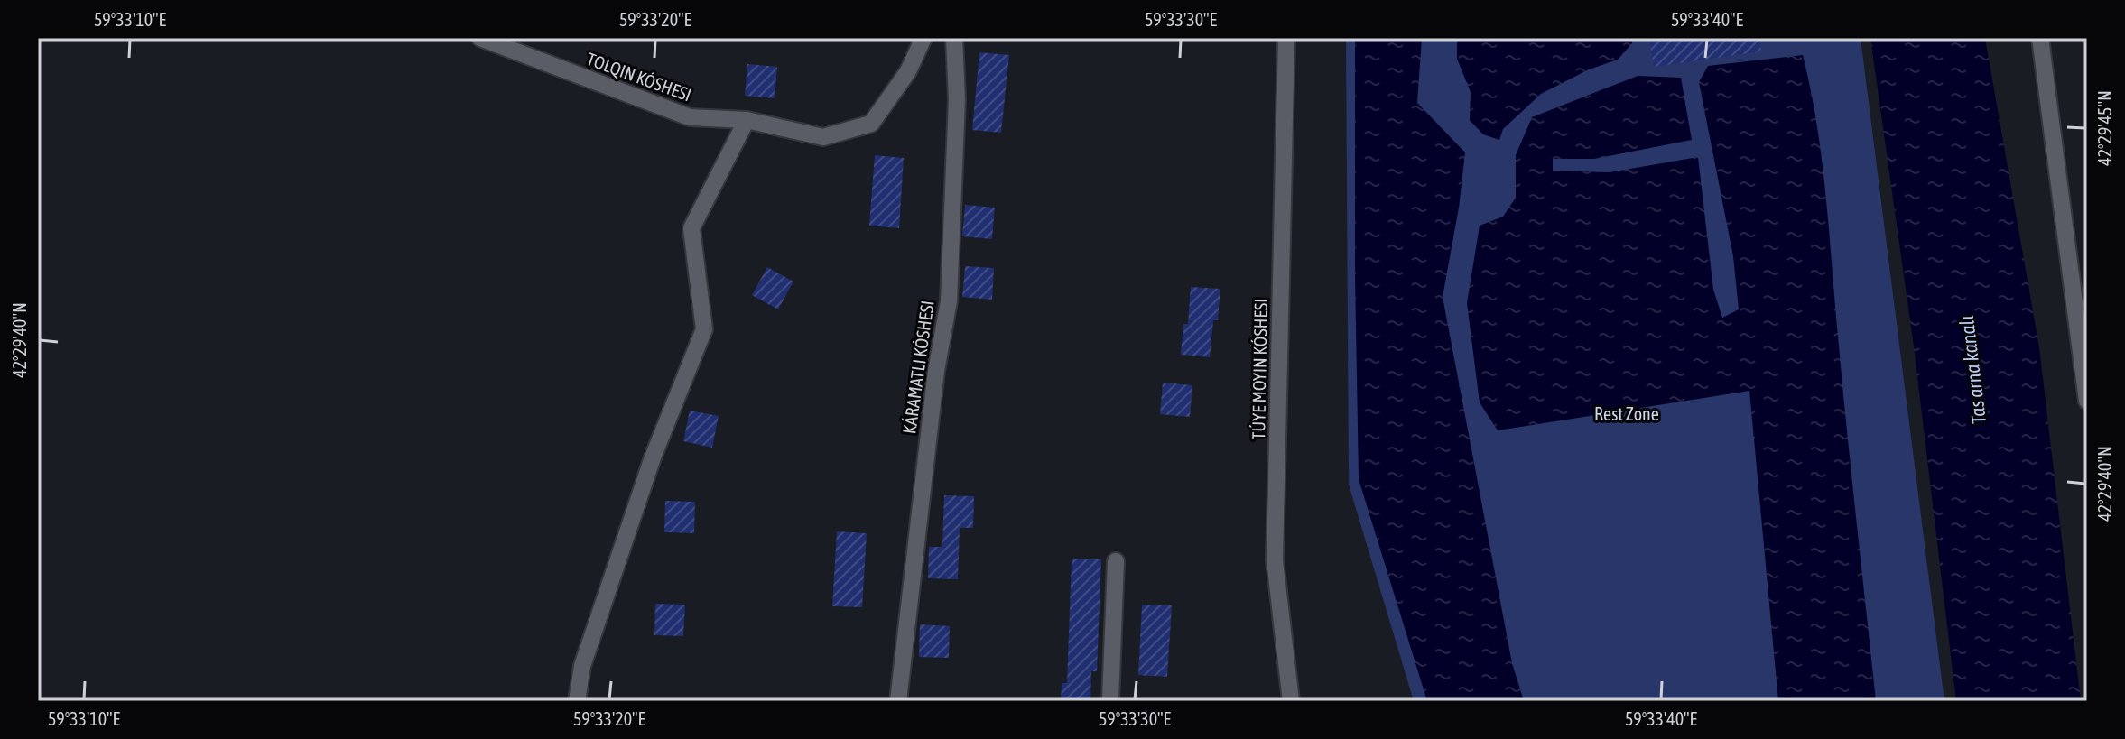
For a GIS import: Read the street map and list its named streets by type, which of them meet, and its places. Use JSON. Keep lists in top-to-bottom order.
{
  "water": ["Tas arna kanalı"],
  "parks": ["Rest Zone"],
  "coordinates": [
    "59°33'10\"E",
    "59°33'20\"E",
    "59°33'30\"E",
    "59°33'40\"E",
    "42°29'45\"N",
    "42°29'40\"N"
  ]
}
